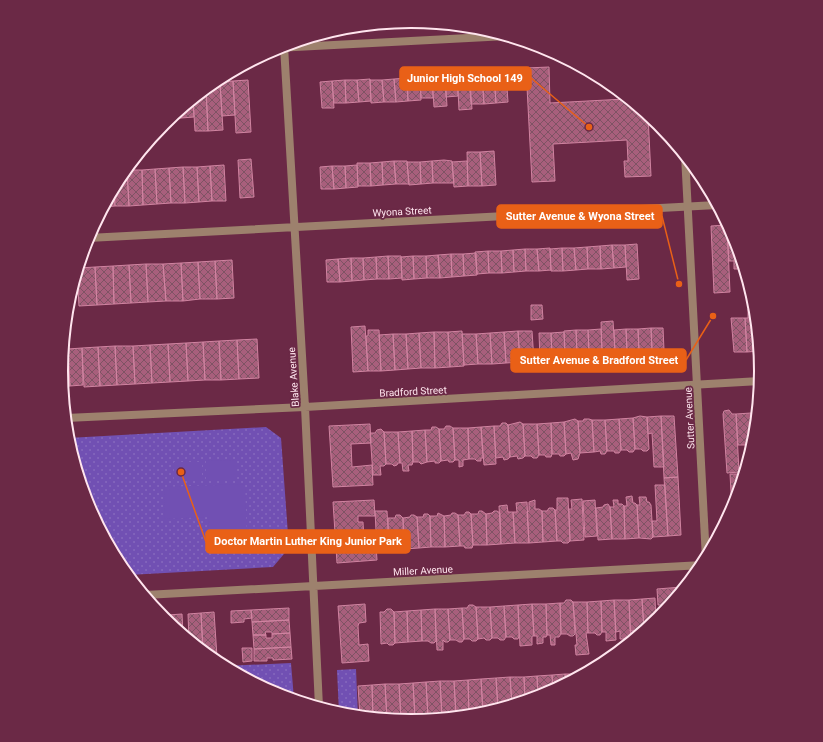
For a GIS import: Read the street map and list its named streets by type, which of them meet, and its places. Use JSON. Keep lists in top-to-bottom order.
{
  "streets": {
    "street": [
      "Wyona Street",
      "Blake Avenue",
      "Bradford Street",
      "Sutter Avenue",
      "Miller Avenue"
    ]
  },
  "crossings": [
    ["Wyona Street", "Blake Avenue"],
    ["Wyona Street", "Sutter Avenue"],
    ["Blake Avenue", "Bradford Street"],
    ["Blake Avenue", "Miller Avenue"],
    ["Bradford Street", "Sutter Avenue"]
  ],
  "places": [
    "Junior High School 149",
    "Sutter Avenue & Wyona Street",
    "Sutter Avenue & Bradford Street",
    "Doctor Martin Luther King Junior Park"
  ]
}
